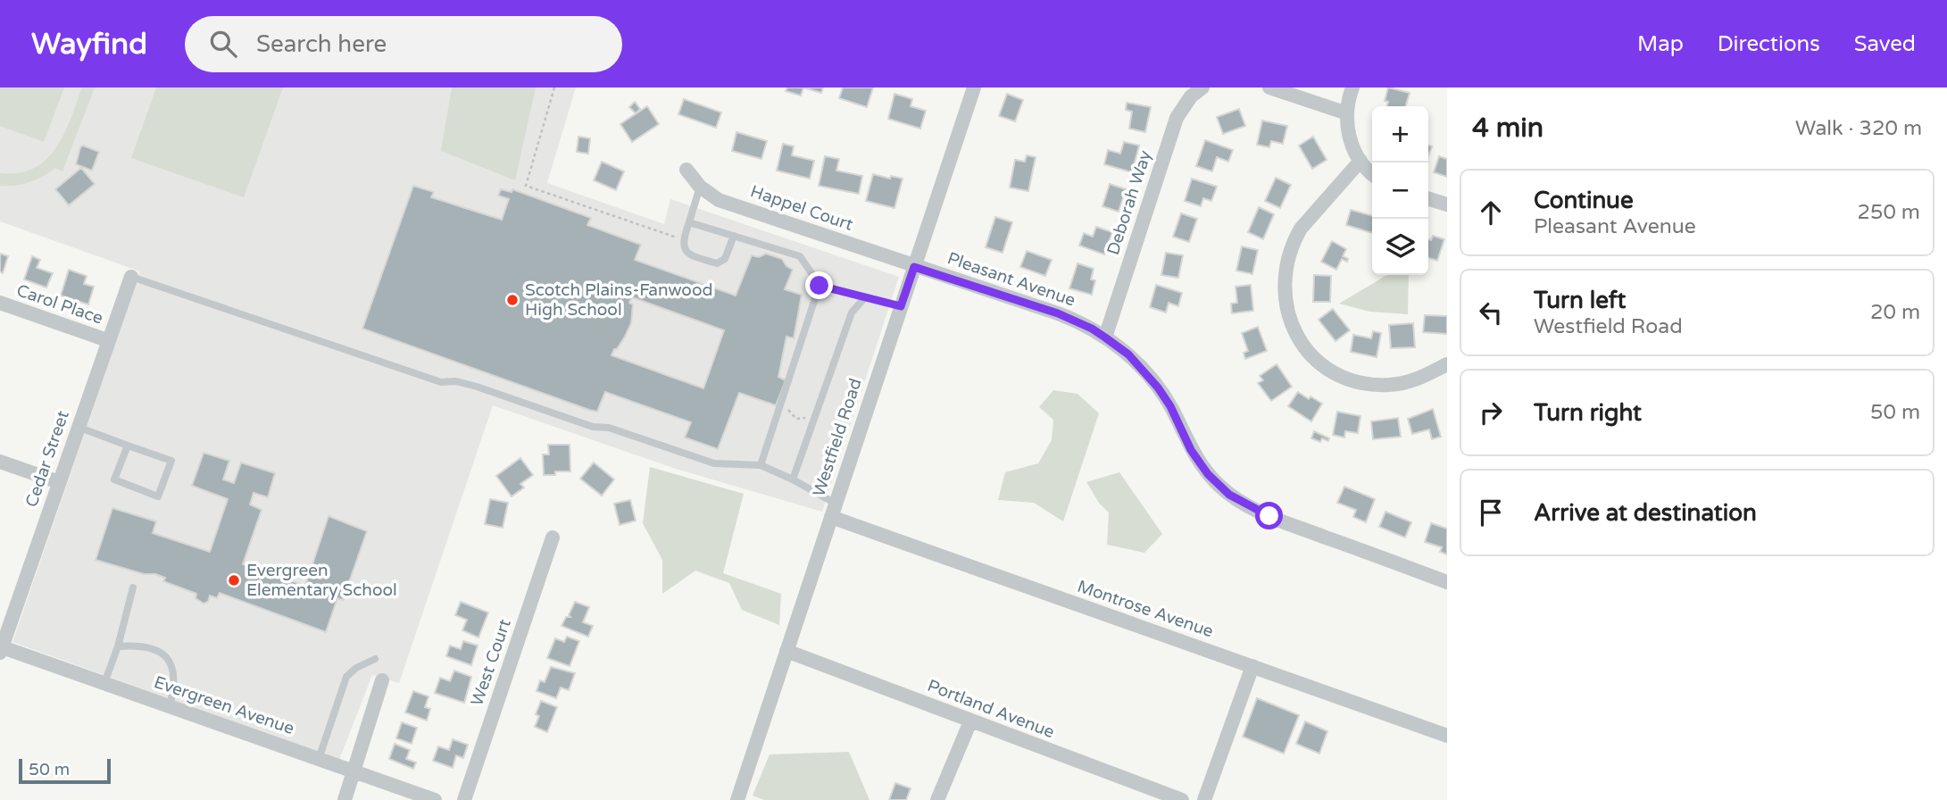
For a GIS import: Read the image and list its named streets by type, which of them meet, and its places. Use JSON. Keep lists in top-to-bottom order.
{
  "streets": {
    "street": [
      "Deborah Way",
      "Happel Court",
      "Pleasant Avenue",
      "Carol Place",
      "Westfield Road",
      "Cedar Street",
      "Montrose Avenue",
      "West Court",
      "Evergreen Avenue",
      "Portland Avenue"
    ]
  },
  "crossings": [
    ["Deborah Way", "Pleasant Avenue"],
    ["Happel Court", "Pleasant Avenue"],
    ["Happel Court", "Westfield Road"],
    ["Pleasant Avenue", "Westfield Road"],
    ["Carol Place", "Cedar Street"],
    ["Westfield Road", "Montrose Avenue"],
    ["Westfield Road", "Portland Avenue"],
    ["Cedar Street", "Evergreen Avenue"]
  ],
  "places": ["Scotch Plains-Fanwood High School", "Evergreen Elementary School"],
  "scale_bar": "50 m",
  "page": {
    "header": "Wayfind",
    "search": "Search here",
    "nav": ["Map", "Directions", "Saved"],
    "heading": ["4 min", "Walk · 320 m"],
    "map_buttons": ["+", "−"],
    "list": [
      ["Continue", "Pleasant Avenue", "250 m"],
      ["Turn left", "Westfield Road", "20 m"],
      ["Turn right", "50 m"],
      "Arrive at destination"
    ],
    "scale": "50 m"
  }
}
